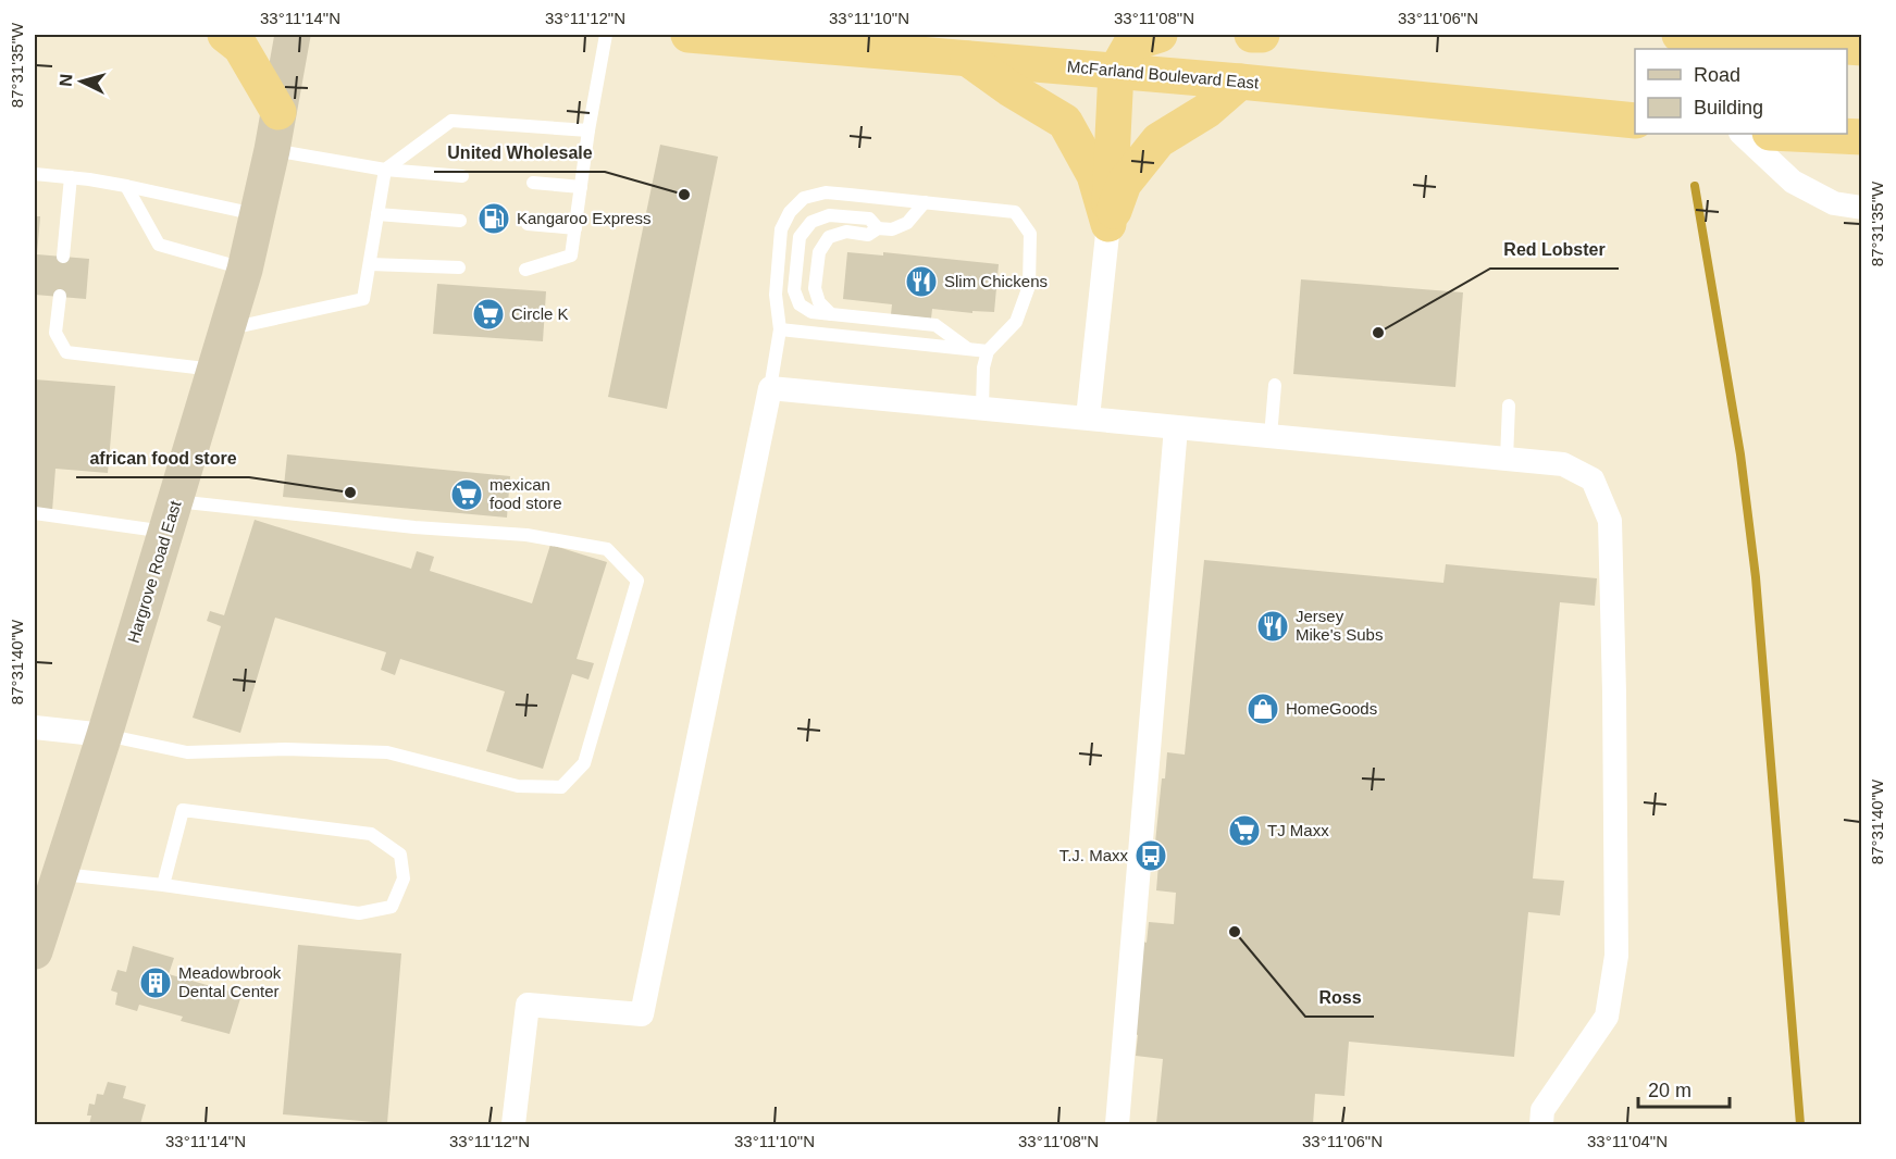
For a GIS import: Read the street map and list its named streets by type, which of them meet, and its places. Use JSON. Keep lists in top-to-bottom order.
{
  "streets": {
    "highway": ["McFarland Boulevard East"],
    "main road": ["Hargrove Road East"]
  },
  "places": {
    "other": [
      "United Wholesale",
      "Red Lobster",
      "african food store",
      "Ross"
    ],
    "fuel station": ["Kangaroo Express"],
    "restaurant": ["Slim Chickens", "Jersey Mike's Subs"],
    "supermarket": ["Circle K", "mexican food store", "TJ Maxx"],
    "shop": ["HomeGoods"],
    "bus stop": ["T.J. Maxx"],
    "building": ["Meadowbrook Dental Center"]
  },
  "legend": ["Road", "Building"],
  "scale_bar": "20 m",
  "north": "left",
  "coordinates": [
    "33°11'14\"N",
    "33°11'12\"N",
    "33°11'10\"N",
    "33°11'08\"N",
    "33°11'06\"N",
    "87°31'35\"W",
    "87°31'40\"W",
    "33°11'04\"N"
  ]
}
